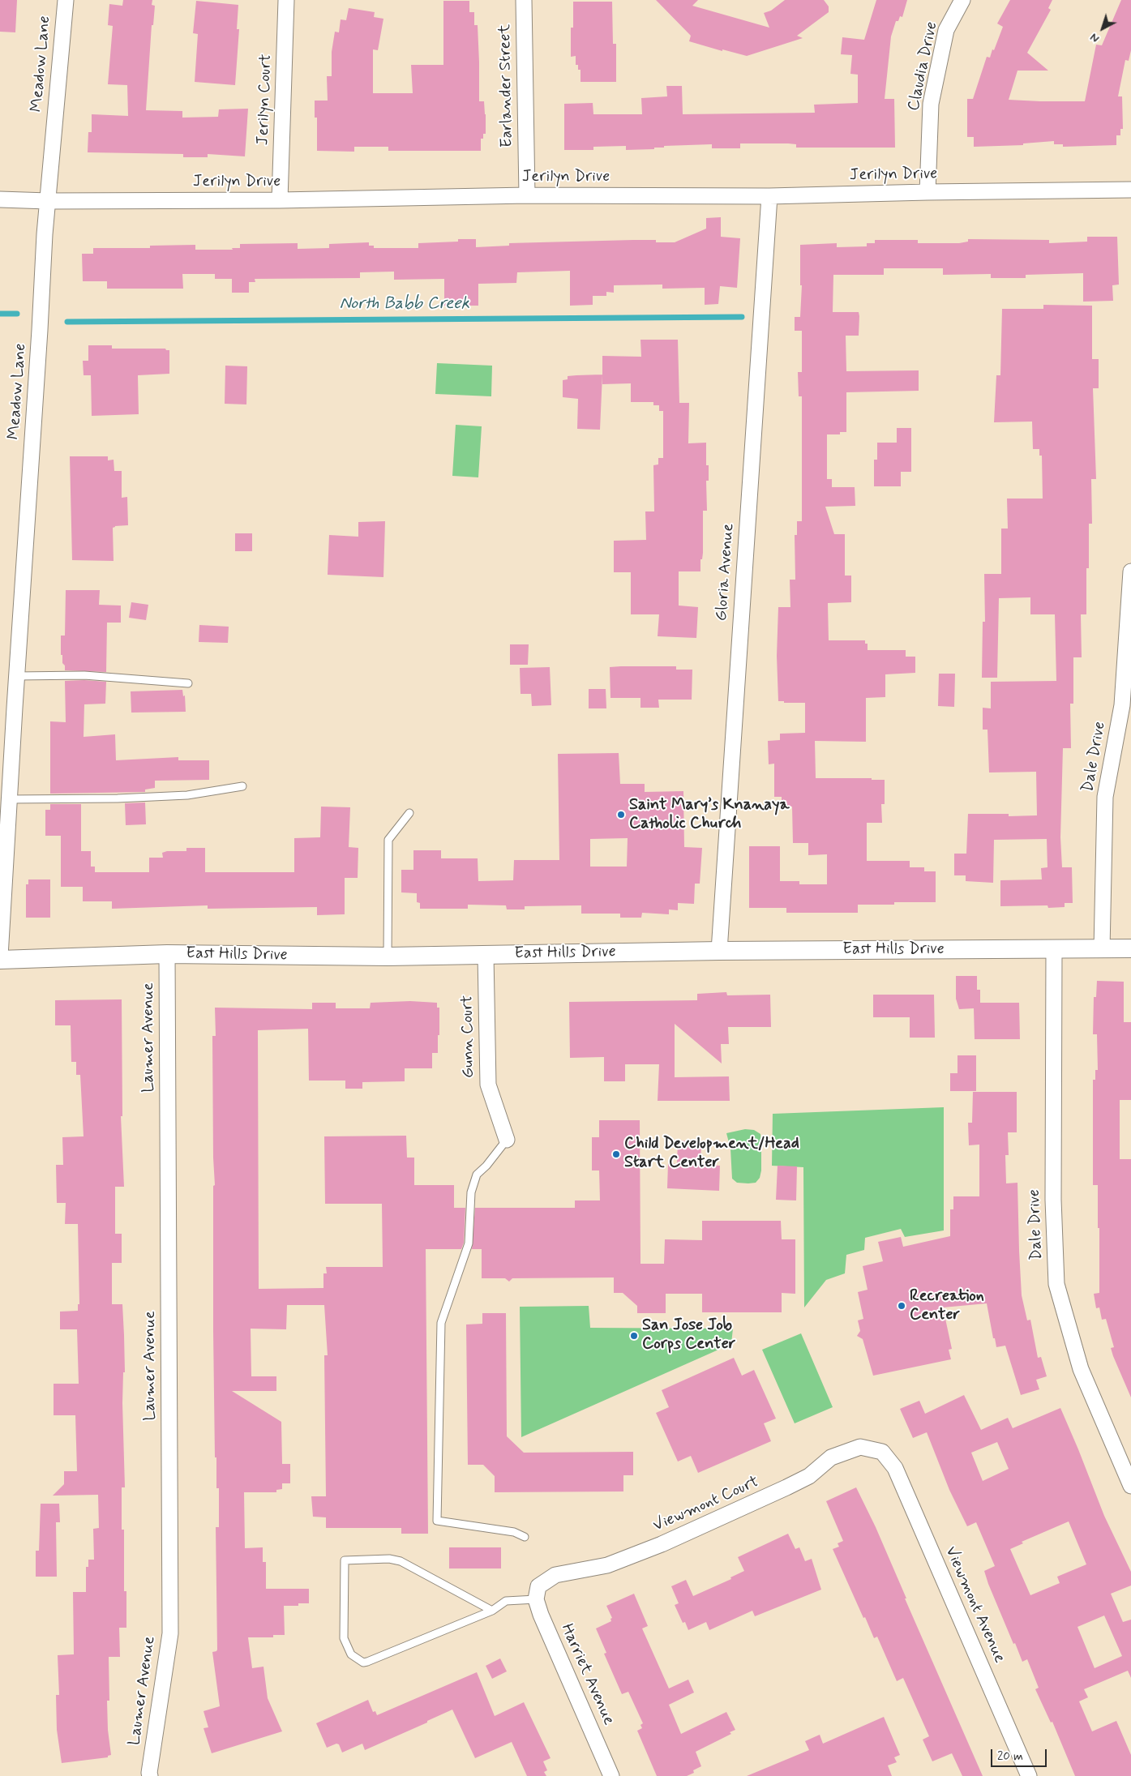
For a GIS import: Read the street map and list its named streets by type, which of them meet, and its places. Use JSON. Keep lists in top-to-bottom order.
{
  "streets": {
    "street": [
      "Meadow Lane",
      "Claudia Drive",
      "Earlander Street",
      "Jerilyn Court",
      "Jerilyn Drive",
      "Gloria Avenue",
      "Dale Drive",
      "East Hills Drive",
      "Gunn Court",
      "Laumer Avenue",
      "Viewmont Court",
      "Viewmont Avenue",
      "Harriet Avenue"
    ]
  },
  "crossings": [
    ["Meadow Lane", "Jerilyn Drive"],
    ["Claudia Drive", "Jerilyn Drive"],
    ["Earlander Street", "Jerilyn Drive"],
    ["Jerilyn Court", "Jerilyn Drive"],
    ["Jerilyn Drive", "Gloria Avenue"],
    ["Gloria Avenue", "East Hills Drive"],
    ["Dale Drive", "East Hills Drive"],
    ["East Hills Drive", "Gunn Court"],
    ["East Hills Drive", "Laumer Avenue"],
    ["Viewmont Court", "Viewmont Avenue"],
    ["Viewmont Court", "Harriet Avenue"]
  ],
  "water": ["North Babb Creek"],
  "places": [
    "Saint Mary’s Knanaya Catholic Church",
    "Child Development/Head Start Center",
    "Recreation Center",
    "San Jose Job Corps Center"
  ],
  "scale_bar": "20 m",
  "north": "bottom left"
}
